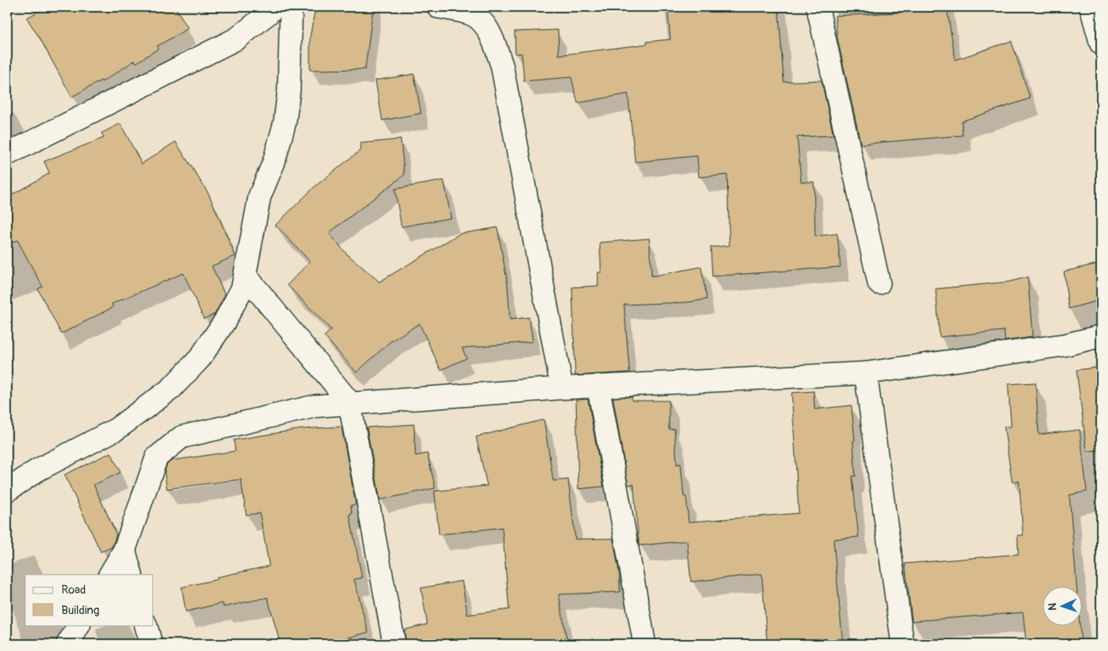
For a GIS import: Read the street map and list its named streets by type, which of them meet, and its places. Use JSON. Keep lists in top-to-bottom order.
{
  "legend": ["Road", "Building"],
  "north": "left"
}
